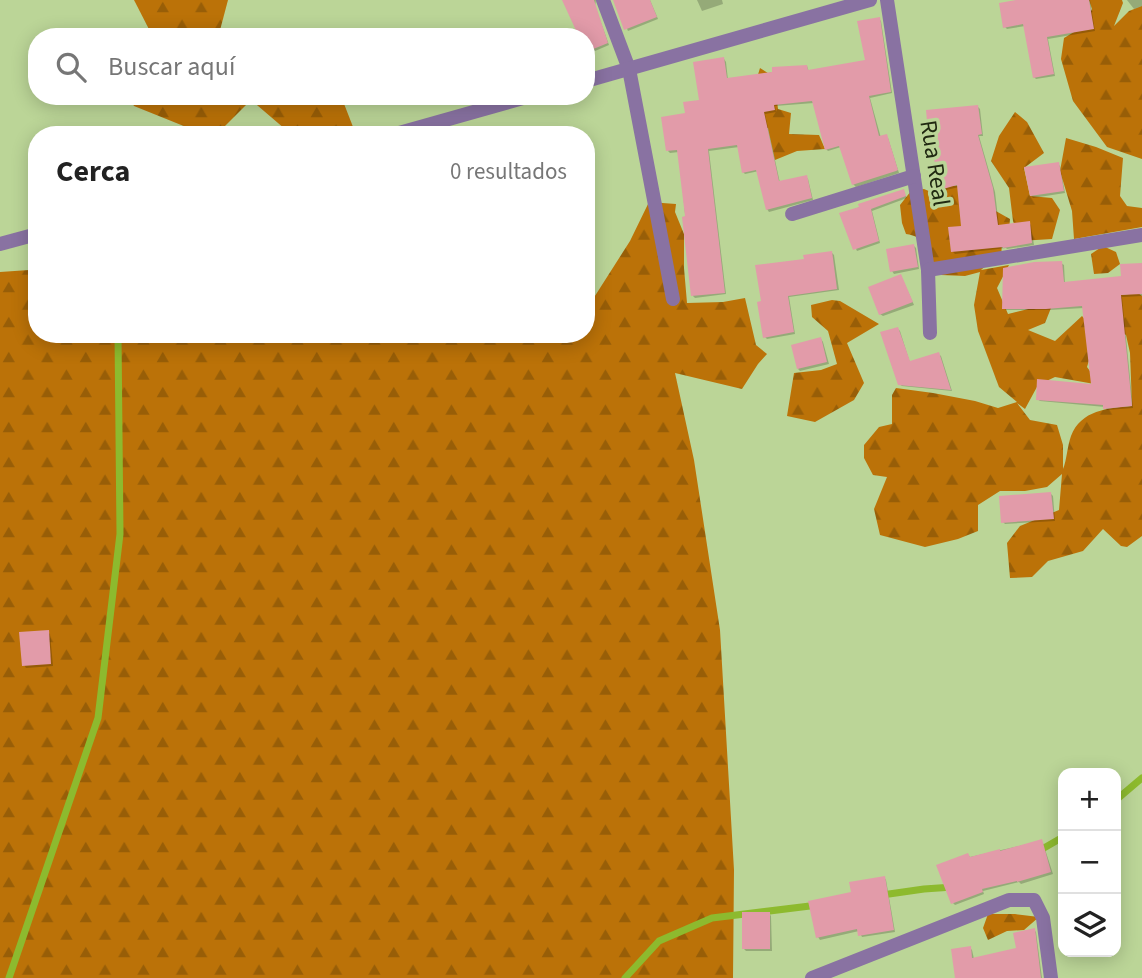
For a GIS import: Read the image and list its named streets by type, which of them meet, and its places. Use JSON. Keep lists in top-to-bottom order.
{
  "streets": {
    "street": ["Rua Real"]
  },
  "page": {
    "search": "Buscar aquí",
    "heading": ["Cerca", "0 resultados"],
    "map_buttons": ["+", "−"]
  }
}
